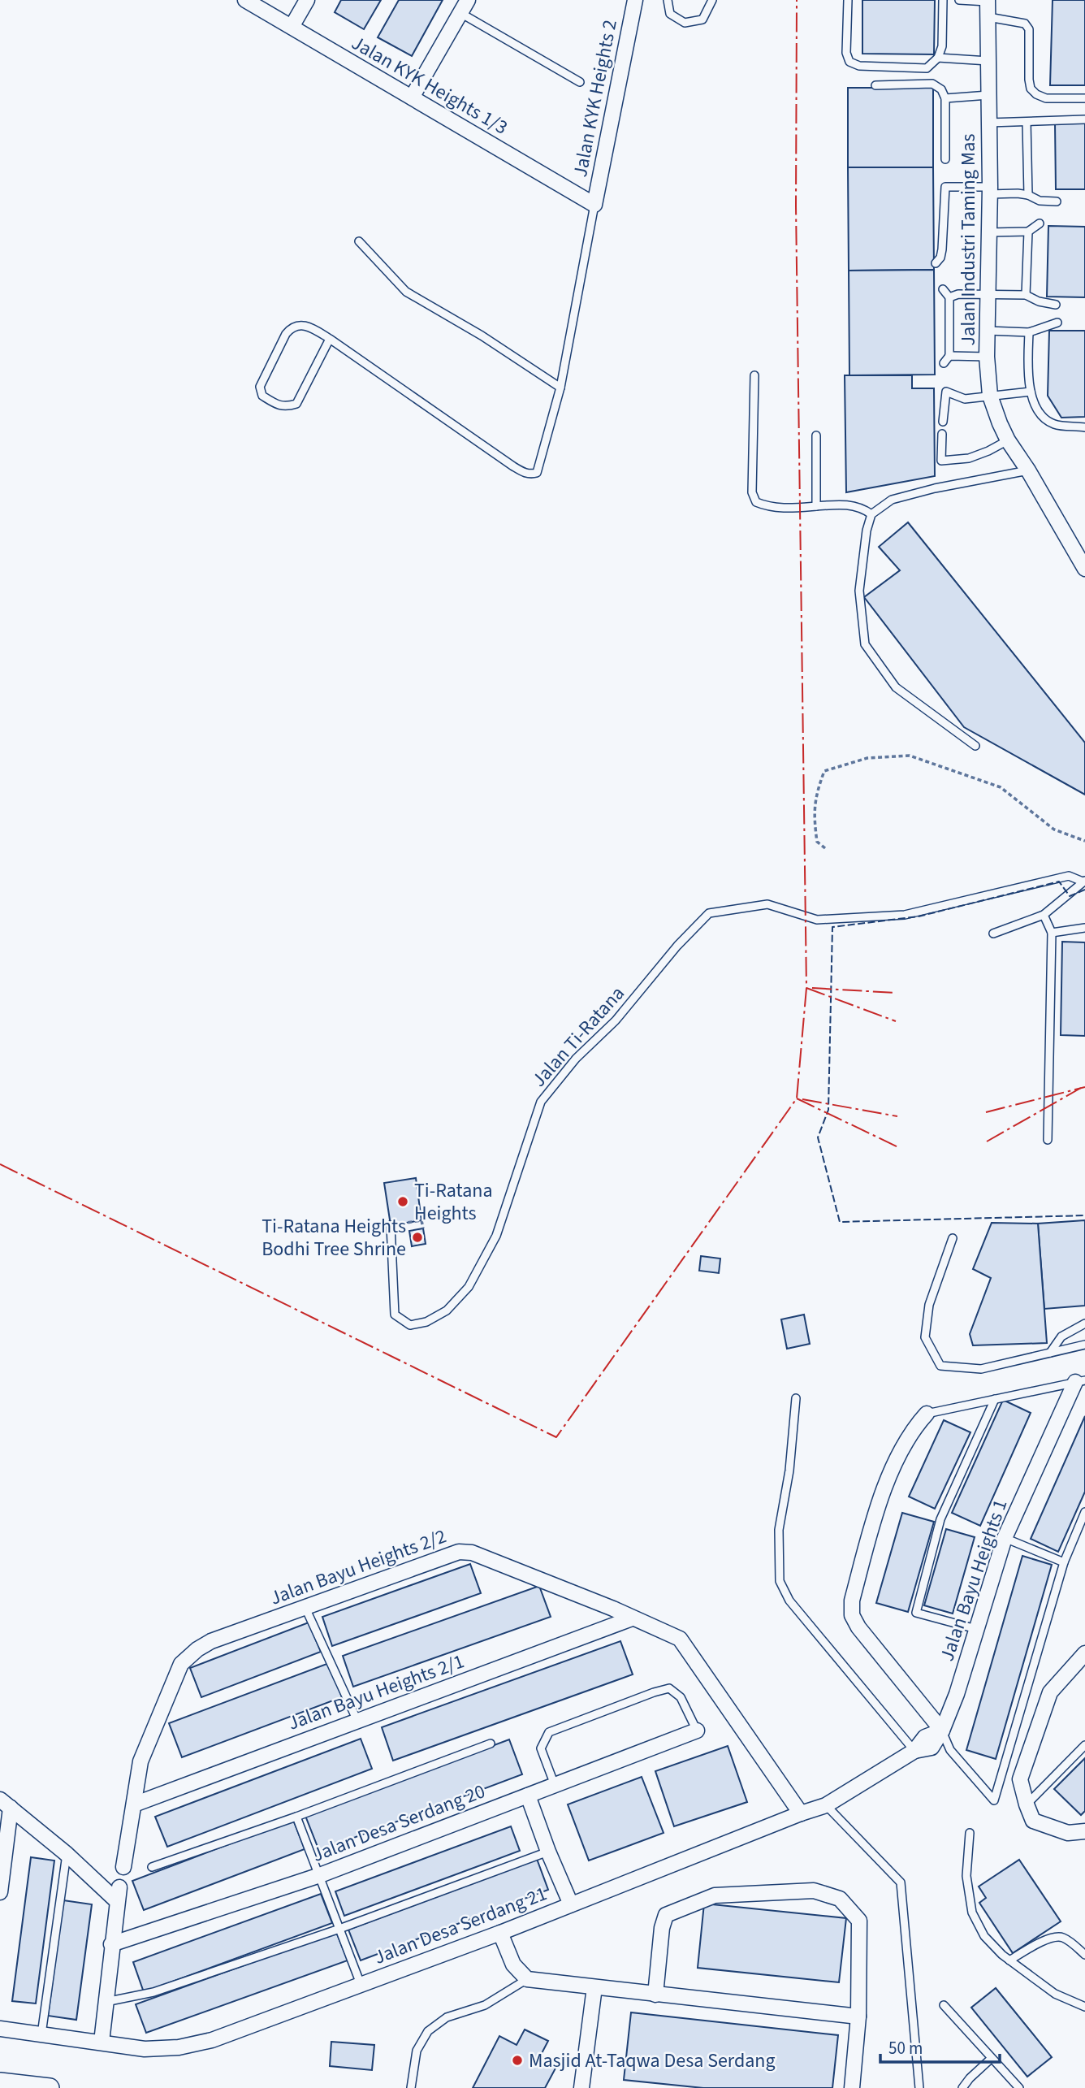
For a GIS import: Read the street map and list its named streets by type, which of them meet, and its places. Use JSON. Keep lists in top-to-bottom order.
{
  "streets": {
    "street": [
      "Jalan KYK Heights 1/3",
      "Jalan KYK Heights 2",
      "Jalan Industri Taming Mas",
      "Jalan Bayu Heights 2/2",
      "Jalan Bayu Heights 1",
      "Jalan Bayu Heights 2/1",
      "Jalan Desa Serdang 20",
      "Jalan Desa Serdang 21"
    ],
    "lane": ["Jalan Ti-Ratana"]
  },
  "crossings": [
    ["Jalan KYK Heights 1/3", "Jalan KYK Heights 2"],
    ["Jalan Bayu Heights 2/2", "Jalan Bayu Heights 2/1"],
    ["Jalan Bayu Heights 2/2", "Jalan Desa Serdang 21"],
    ["Jalan Bayu Heights 1", "Jalan Desa Serdang 21"]
  ],
  "places": ["Ti-Ratana Heights", "Ti-Ratana Heights Bodhi Tree Shrine", "Masjid At-Taqwa Desa Serdang"],
  "scale_bar": "50 m"
}
